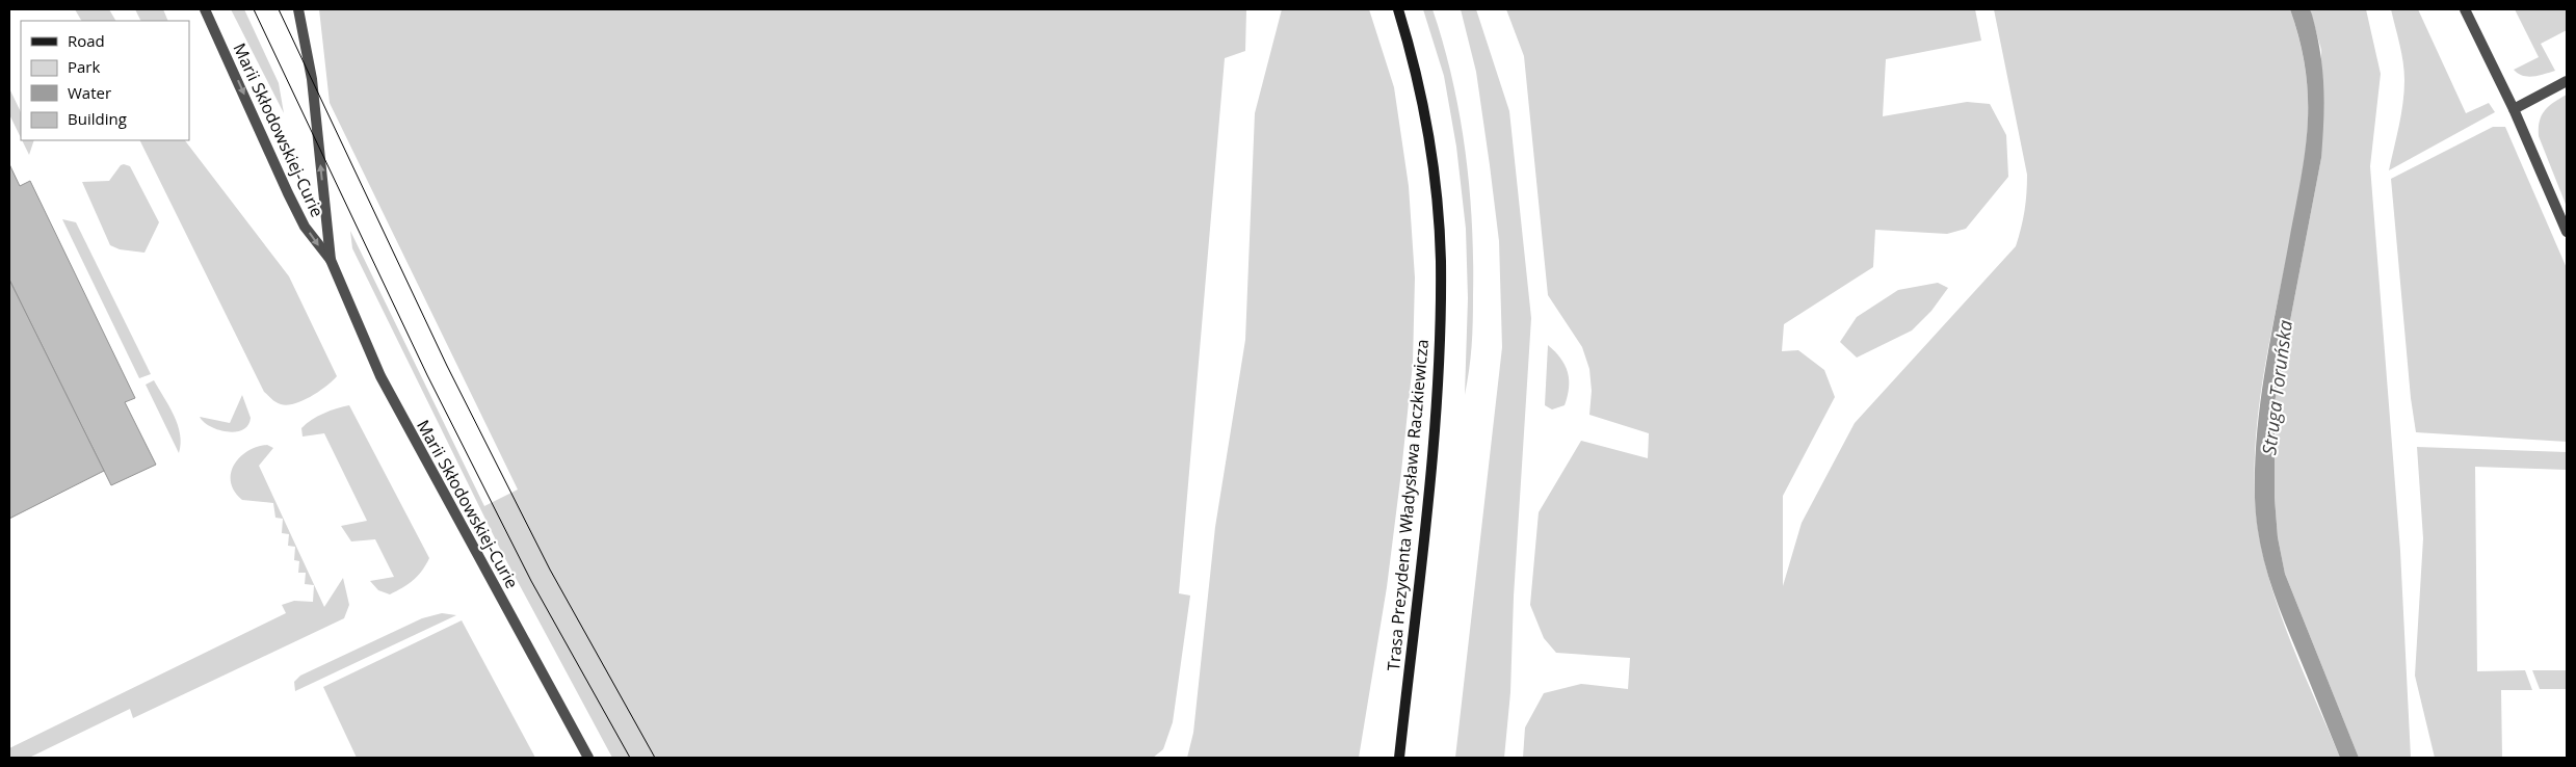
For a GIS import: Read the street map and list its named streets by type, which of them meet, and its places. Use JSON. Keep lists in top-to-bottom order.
{
  "streets": {
    "main road": ["Trasa Prezydenta Władysława Raczkiewicza"],
    "street": ["Marii Skłodowskiej-Curie"]
  },
  "water": ["Struga Toruńska"],
  "legend": [
    "Road",
    "Park",
    "Water",
    "Building"
  ]
}
